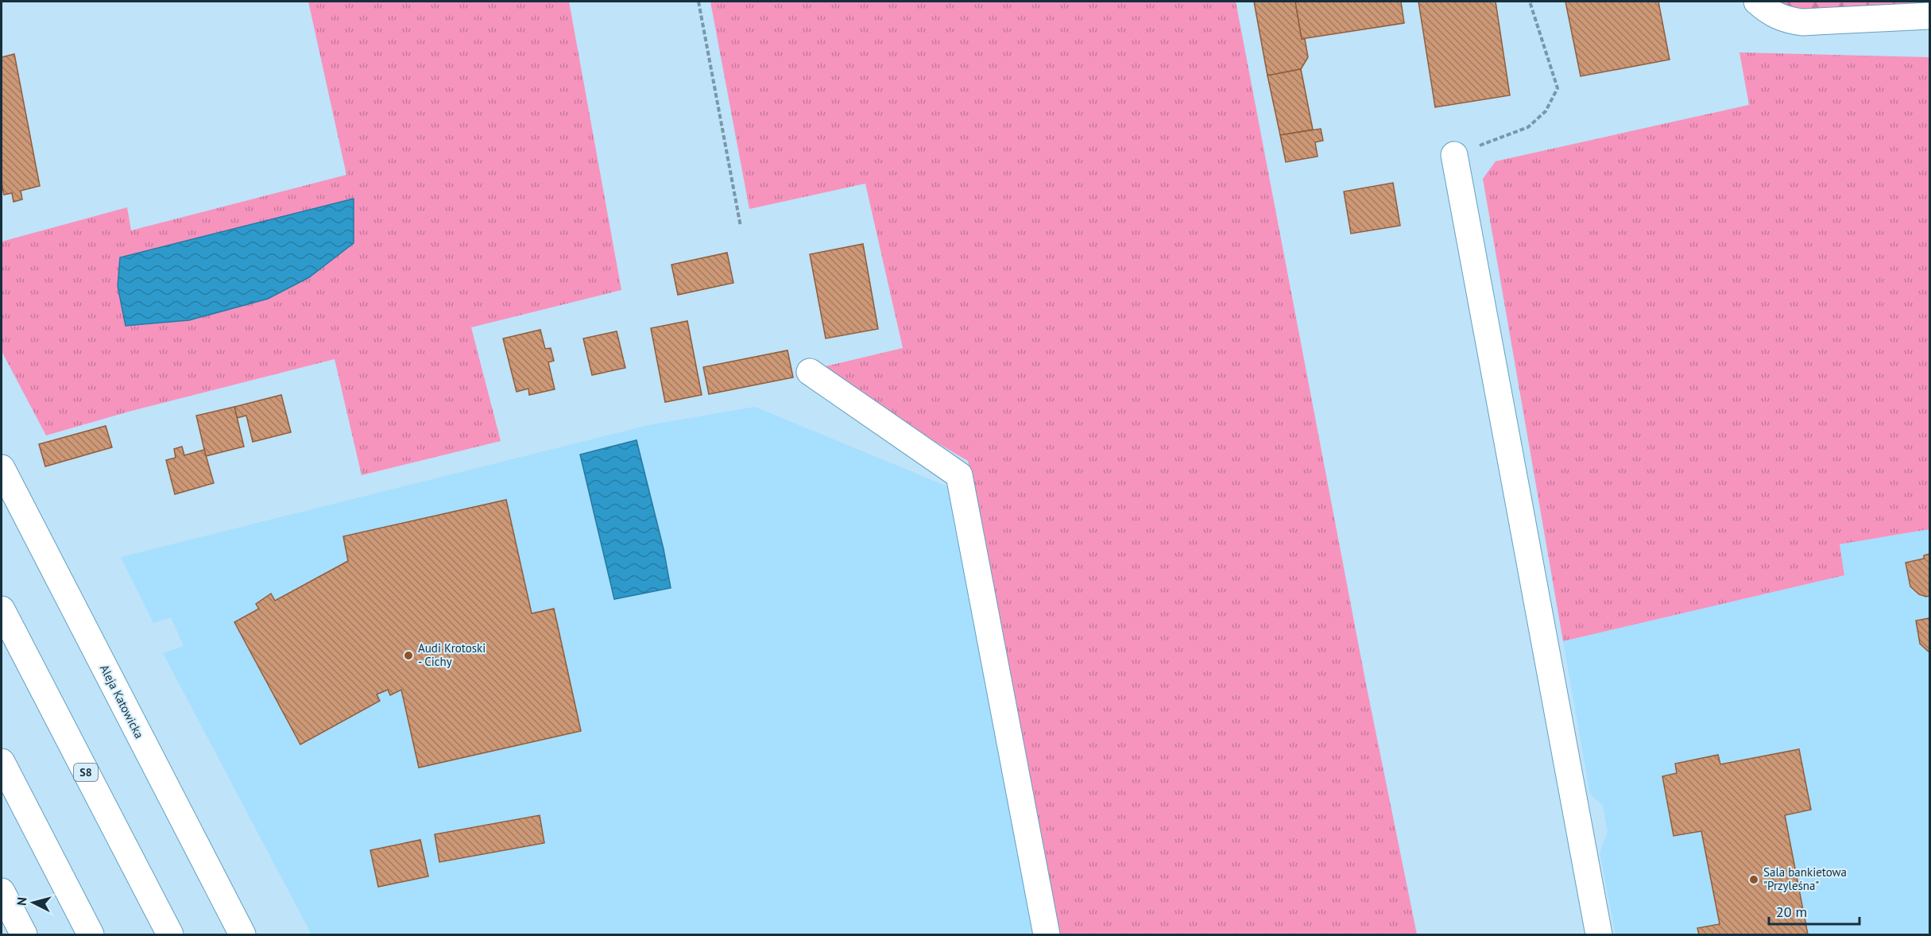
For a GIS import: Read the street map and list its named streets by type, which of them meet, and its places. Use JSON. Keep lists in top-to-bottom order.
{
  "streets": {
    "main road": ["Aleja Katowicka", "S8"]
  },
  "places": ["Audi Krotoski - Cichy", "Sala bankietowa \"Przyleśna\""],
  "scale_bar": "20 m",
  "north": "left"
}
